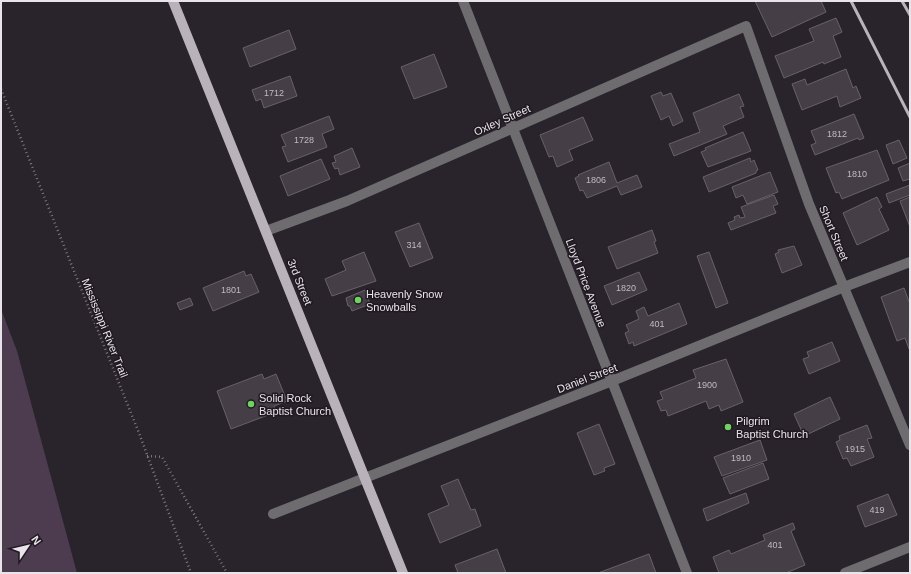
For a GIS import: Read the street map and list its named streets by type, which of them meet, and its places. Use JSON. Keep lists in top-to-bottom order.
{
  "streets": {
    "main road": ["3rd Street"],
    "street": [
      "Oxley Street",
      "Short Street",
      "Lloyd Price Avenue",
      "Daniel Street"
    ],
    "path": ["Mississippi River Trail"]
  },
  "crossings": [
    ["Oxley Street", "Short Street"],
    ["Oxley Street", "3rd Street"],
    ["Oxley Street", "Lloyd Price Avenue"],
    ["Short Street", "Daniel Street"],
    ["3rd Street", "Daniel Street"],
    ["Lloyd Price Avenue", "Daniel Street"]
  ],
  "places": ["Heavenly Snow Snowballs", "Solid Rock Baptist Church", "Pilgrim Baptist Church"],
  "house_numbers": [
    "1712",
    "1812",
    "1728",
    "1810",
    "1806",
    "314",
    "1820",
    "1801",
    "401",
    "1900",
    "1915",
    "1910",
    "419",
    "401"
  ],
  "north": "top right"
}
